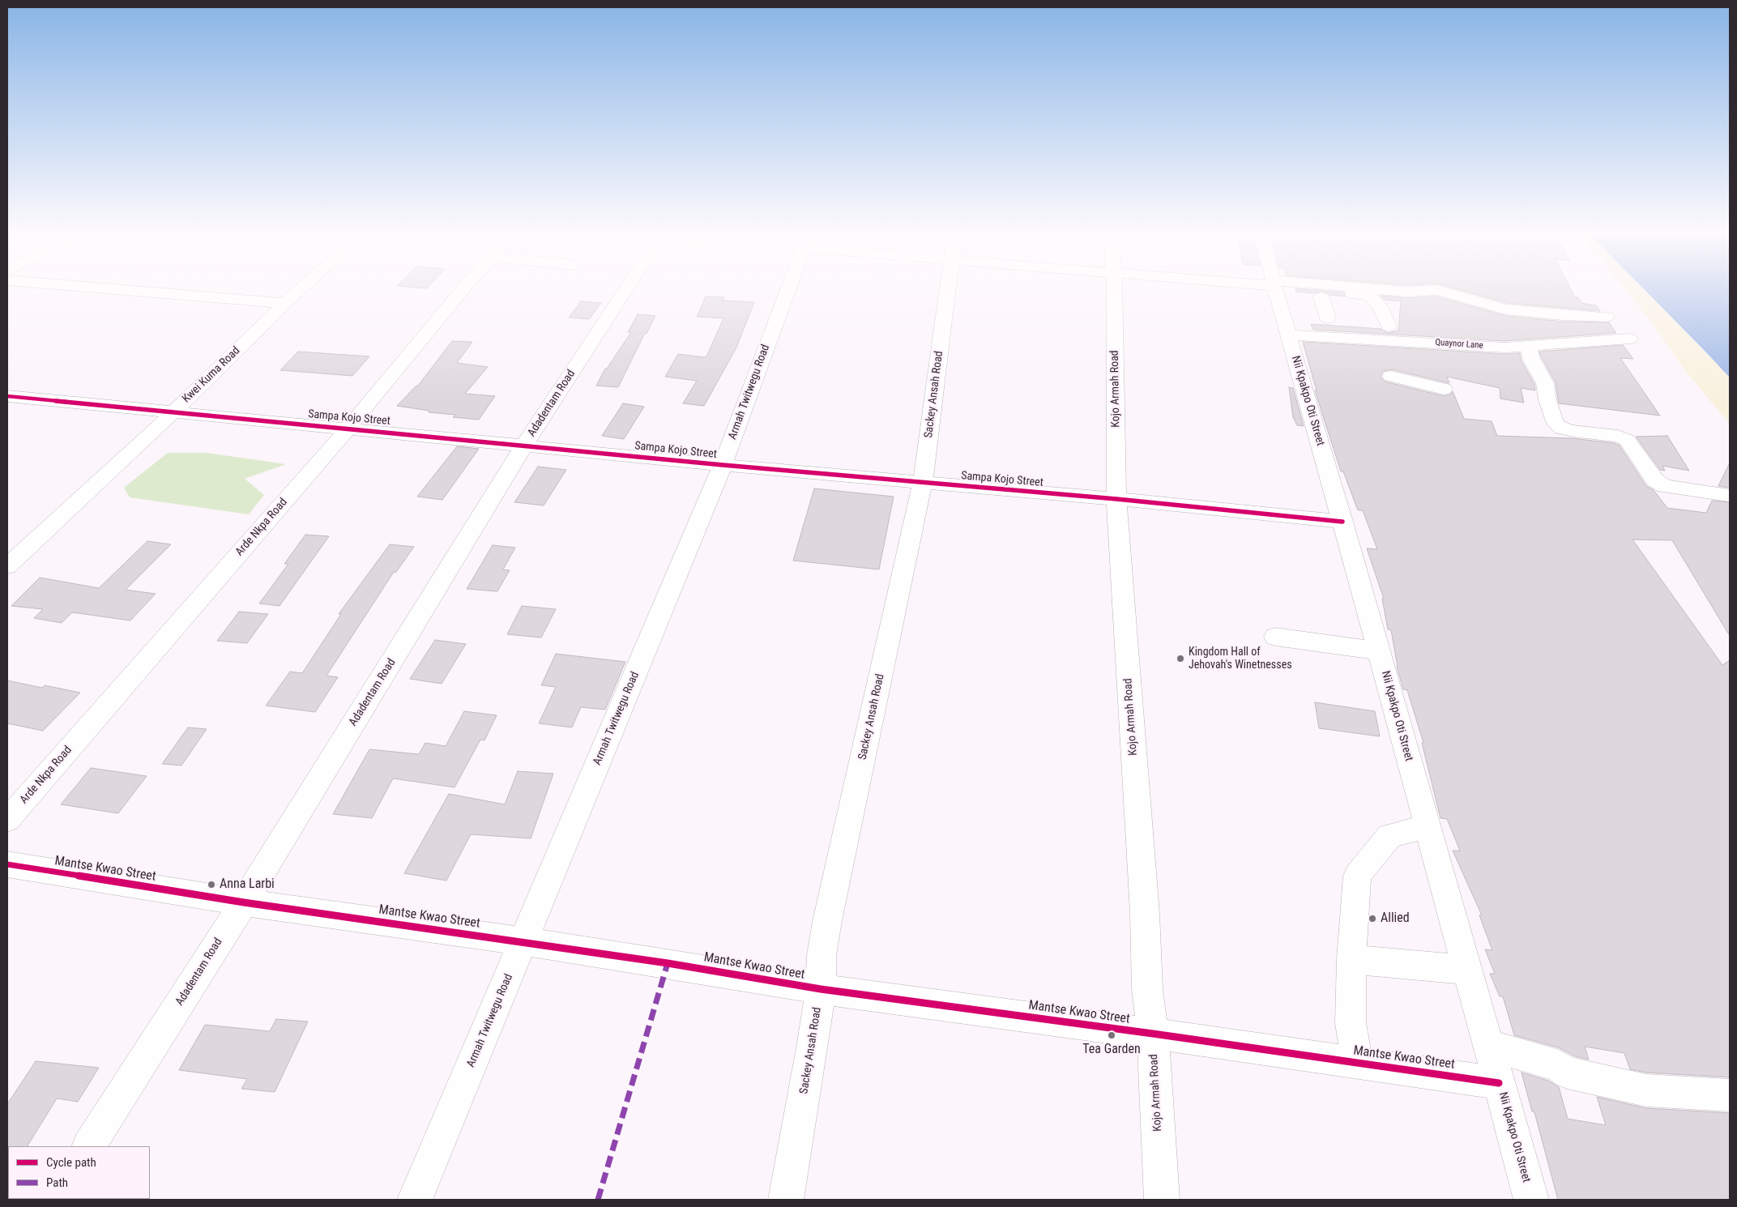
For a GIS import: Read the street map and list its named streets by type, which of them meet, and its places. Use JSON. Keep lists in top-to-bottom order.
{
  "streets": {
    "street": [
      "Quaynor Lane",
      "Kwei Kuma Road",
      "Kojo Armah Road",
      "Armah Twitwegu Road",
      "Sackey Ansah Road",
      "Nii Kpakpo Oti Street",
      "Adadentam Road",
      "Sampa Kojo Street",
      "Arde Nkpa Road",
      "Mantse Kwao Street"
    ]
  },
  "crossings": [
    ["Quaynor Lane", "Nii Kpakpo Oti Street"],
    ["Kwei Kuma Road", "Sampa Kojo Street"],
    ["Kojo Armah Road", "Sampa Kojo Street"],
    ["Kojo Armah Road", "Mantse Kwao Street"],
    ["Armah Twitwegu Road", "Sampa Kojo Street"],
    ["Armah Twitwegu Road", "Mantse Kwao Street"],
    ["Sackey Ansah Road", "Sampa Kojo Street"],
    ["Sackey Ansah Road", "Mantse Kwao Street"],
    ["Nii Kpakpo Oti Street", "Sampa Kojo Street"],
    ["Nii Kpakpo Oti Street", "Mantse Kwao Street"],
    ["Adadentam Road", "Sampa Kojo Street"],
    ["Adadentam Road", "Mantse Kwao Street"],
    ["Sampa Kojo Street", "Arde Nkpa Road"]
  ],
  "places": [
    "Kingdom Hall of Jehovah's Winetnesses",
    "Anna Larbi",
    "Allied",
    "Tea Garden"
  ],
  "legend": ["Cycle path", "Path"]
}
